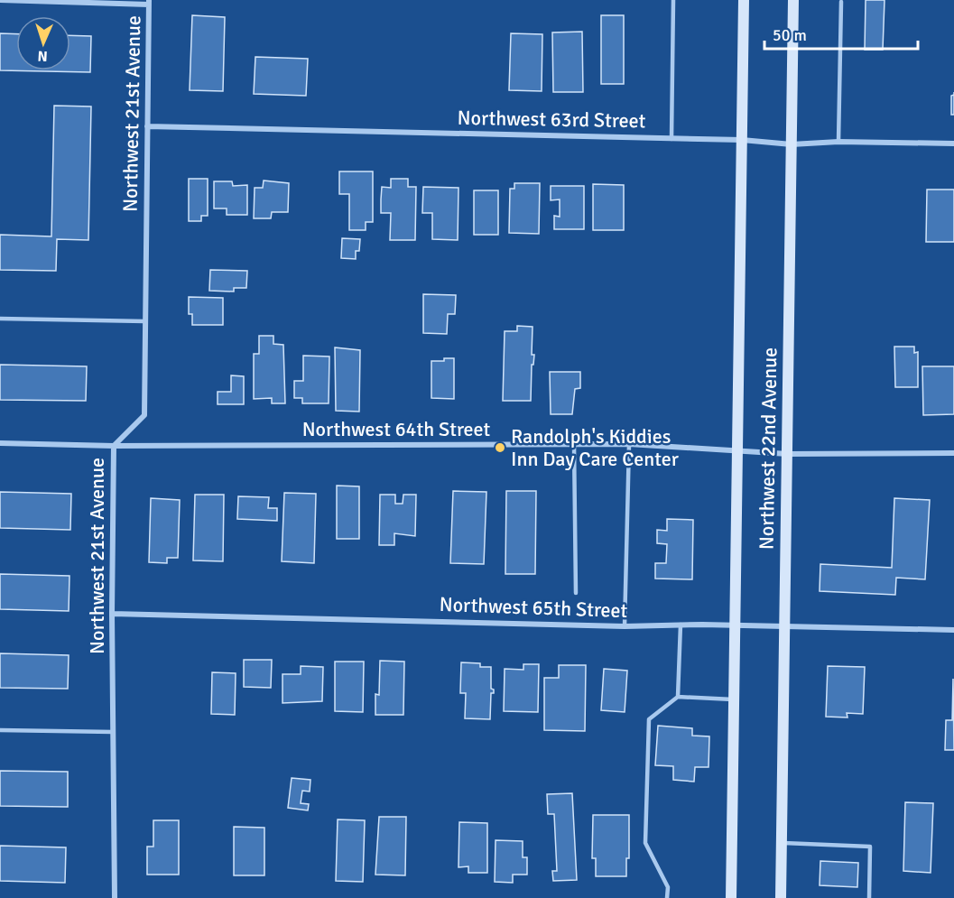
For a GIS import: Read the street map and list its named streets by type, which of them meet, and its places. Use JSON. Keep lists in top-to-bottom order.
{
  "streets": {
    "main road": ["Northwest 22nd Avenue"],
    "street": [
      "Northwest 21st Avenue",
      "Northwest 63rd Street",
      "Northwest 64th Street",
      "Northwest 65th Street"
    ]
  },
  "crossings": [
    ["Northwest 21st Avenue", "Northwest 63rd Street"],
    ["Northwest 21st Avenue", "Northwest 64th Street"],
    ["Northwest 21st Avenue", "Northwest 65th Street"],
    ["Northwest 63rd Street", "Northwest 22nd Avenue"],
    ["Northwest 64th Street", "Northwest 22nd Avenue"],
    ["Northwest 22nd Avenue", "Northwest 65th Street"]
  ],
  "places": ["Randolph's Kiddies Inn Day Care Center"],
  "scale_bar": "50 m",
  "north": "bottom"
}
